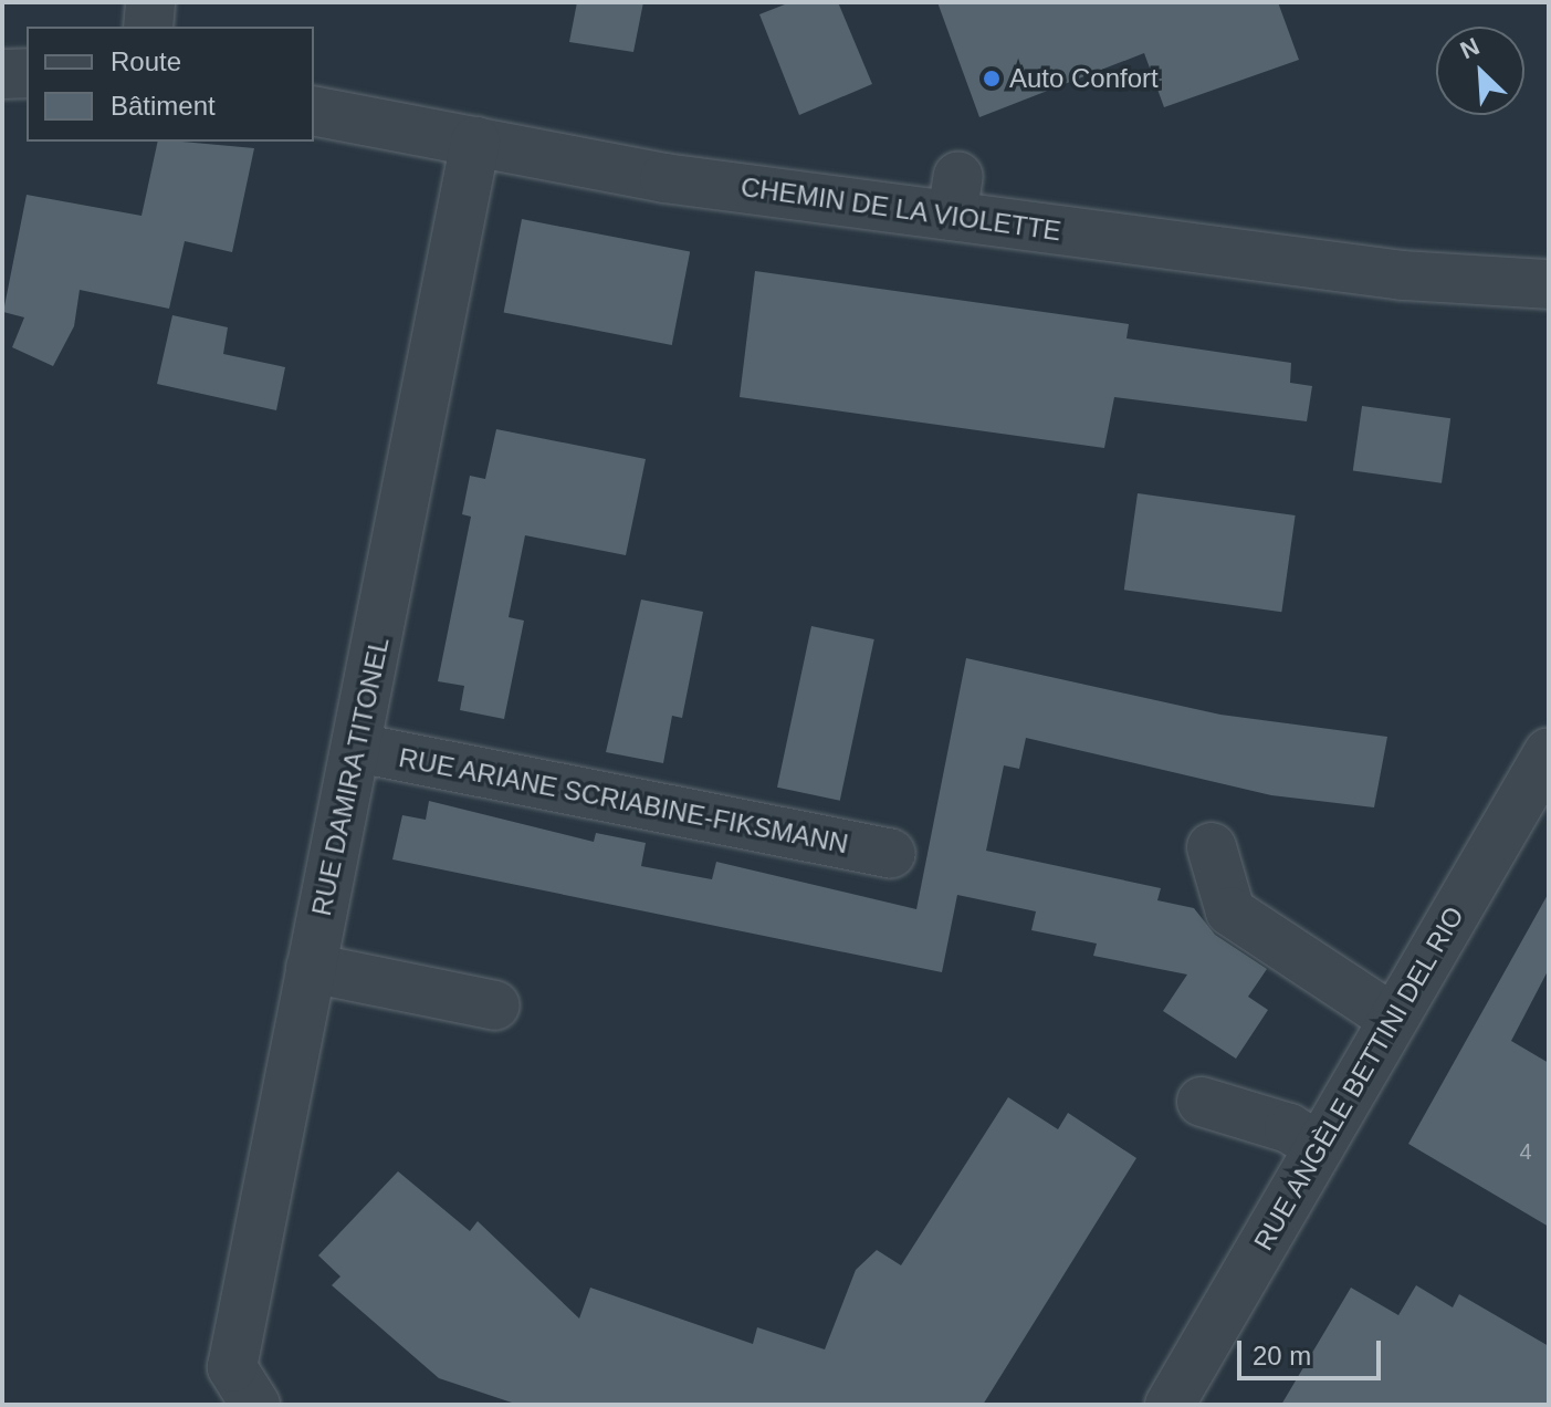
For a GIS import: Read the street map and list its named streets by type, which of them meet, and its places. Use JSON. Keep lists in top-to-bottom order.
{
  "streets": {
    "street": [
      "CHEMIN DE LA VIOLETTE",
      "RUE DAMIRA TITONEL",
      "RUE ARIANE SCRIABINE-FIKSMANN",
      "RUE ANGÈLE BETTINI DEL RIO"
    ]
  },
  "crossings": [
    ["CHEMIN DE LA VIOLETTE", "RUE DAMIRA TITONEL"],
    ["RUE DAMIRA TITONEL", "RUE ARIANE SCRIABINE-FIKSMANN"]
  ],
  "places": ["Auto Confort"],
  "house_numbers": ["4"],
  "legend": ["Route", "Bâtiment"],
  "scale_bar": "20 m",
  "north": "top left"
}
